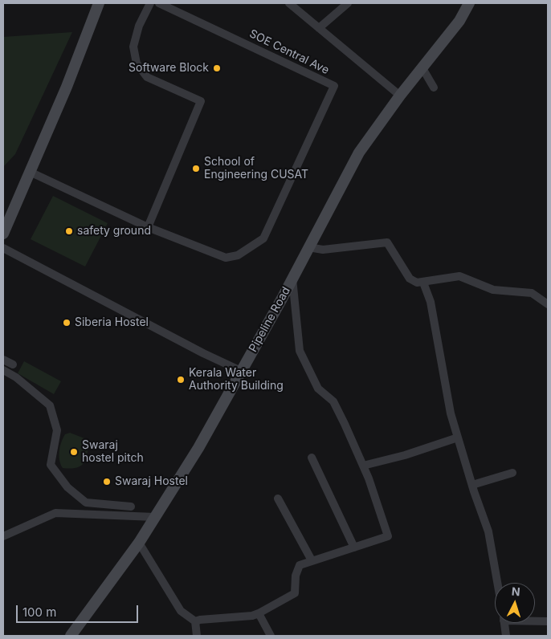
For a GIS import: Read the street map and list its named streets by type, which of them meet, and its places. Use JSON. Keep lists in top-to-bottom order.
{
  "streets": {
    "street": ["SOE Central Ave", "Pipeline Road"]
  },
  "places": [
    "Software Block",
    "School of Engineering CUSAT",
    "safety ground",
    "Siberia Hostel",
    "Kerala Water Authority Building",
    "Swaraj hostel pitch",
    "Swaraj Hostel"
  ],
  "scale_bar": "100 m",
  "north": "top"
}
